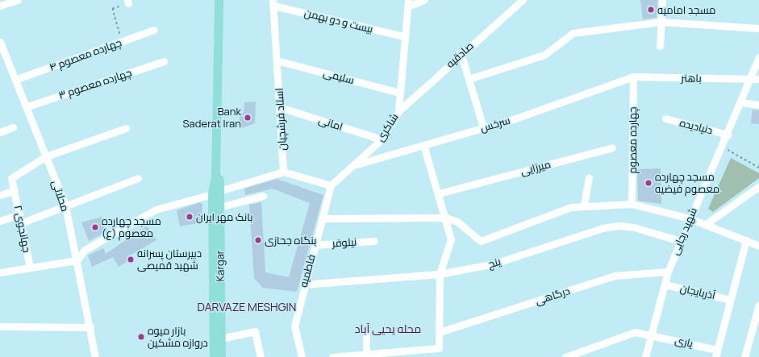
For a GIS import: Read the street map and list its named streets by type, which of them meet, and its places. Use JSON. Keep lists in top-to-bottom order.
{
  "streets": {
    "main road": ["Kargar"],
    "street": [
      "بیست و دو بهمن",
      "چهارده معصوم ۴",
      "صادقیه",
      "سلیمی",
      "باهنر",
      "چهارده معصوم ۳",
      "استاد فرشچیان",
      "امانی",
      "سرخس",
      "دنیادیده",
      "شاکری",
      "چهارده معصوم",
      "میرزایی",
      "محلاتی",
      "جهانجوی ۲",
      "شهید رجایی",
      "نیلوفر",
      "ینج",
      "فاطمیه",
      "آذربایجان",
      "درگاهی",
      "یاری"
    ]
  },
  "crossings": [
    ["بیست و دو بهمن", "استاد فرشچیان"],
    ["بیست و دو بهمن", "شاکری"],
    ["چهارده معصوم ۴", "محلاتی"],
    ["صادقیه", "شاکری"],
    ["سلیمی", "استاد فرشچیان"],
    ["سلیمی", "شاکری"],
    ["باهنر", "سرخس"],
    ["باهنر", "چهارده معصوم"],
    ["باهنر", "شهید رجایی"],
    ["چهارده معصوم ۳", "محلاتی"],
    ["استاد فرشچیان", "امانی"],
    ["امانی", "شاکری"],
    ["سرخس", "شاکری"],
    ["سرخس", "چهارده معصوم"],
    ["دنیادیده", "شهید رجایی"],
    ["شاکری", "فاطمیه"],
    ["محلاتی", "جهانجوی ۲"],
    ["شهید رجایی", "ینج"],
    ["شهید رجایی", "آذربایجان"],
    ["شهید رجایی", "درگاهی"],
    ["شهید رجایی", "یاری"],
    ["نیلوفر", "فاطمیه"],
    ["ینج", "فاطمیه"]
  ],
  "districts": ["DARVAZE MESHGIN", "محله یحیی آباد"],
  "places": [
    "مسجد امامیه",
    "Bank Saderat Iran",
    "مسجد چهارده معصوم فیضیه",
    "بانک مهر ایران",
    "مسجد چهارده معصوم (ع)",
    "بنگاه جحازی",
    "دبیرستان پسرانه شهید قمیصی",
    "بازار میوه دروازه مشکین"
  ]
}
